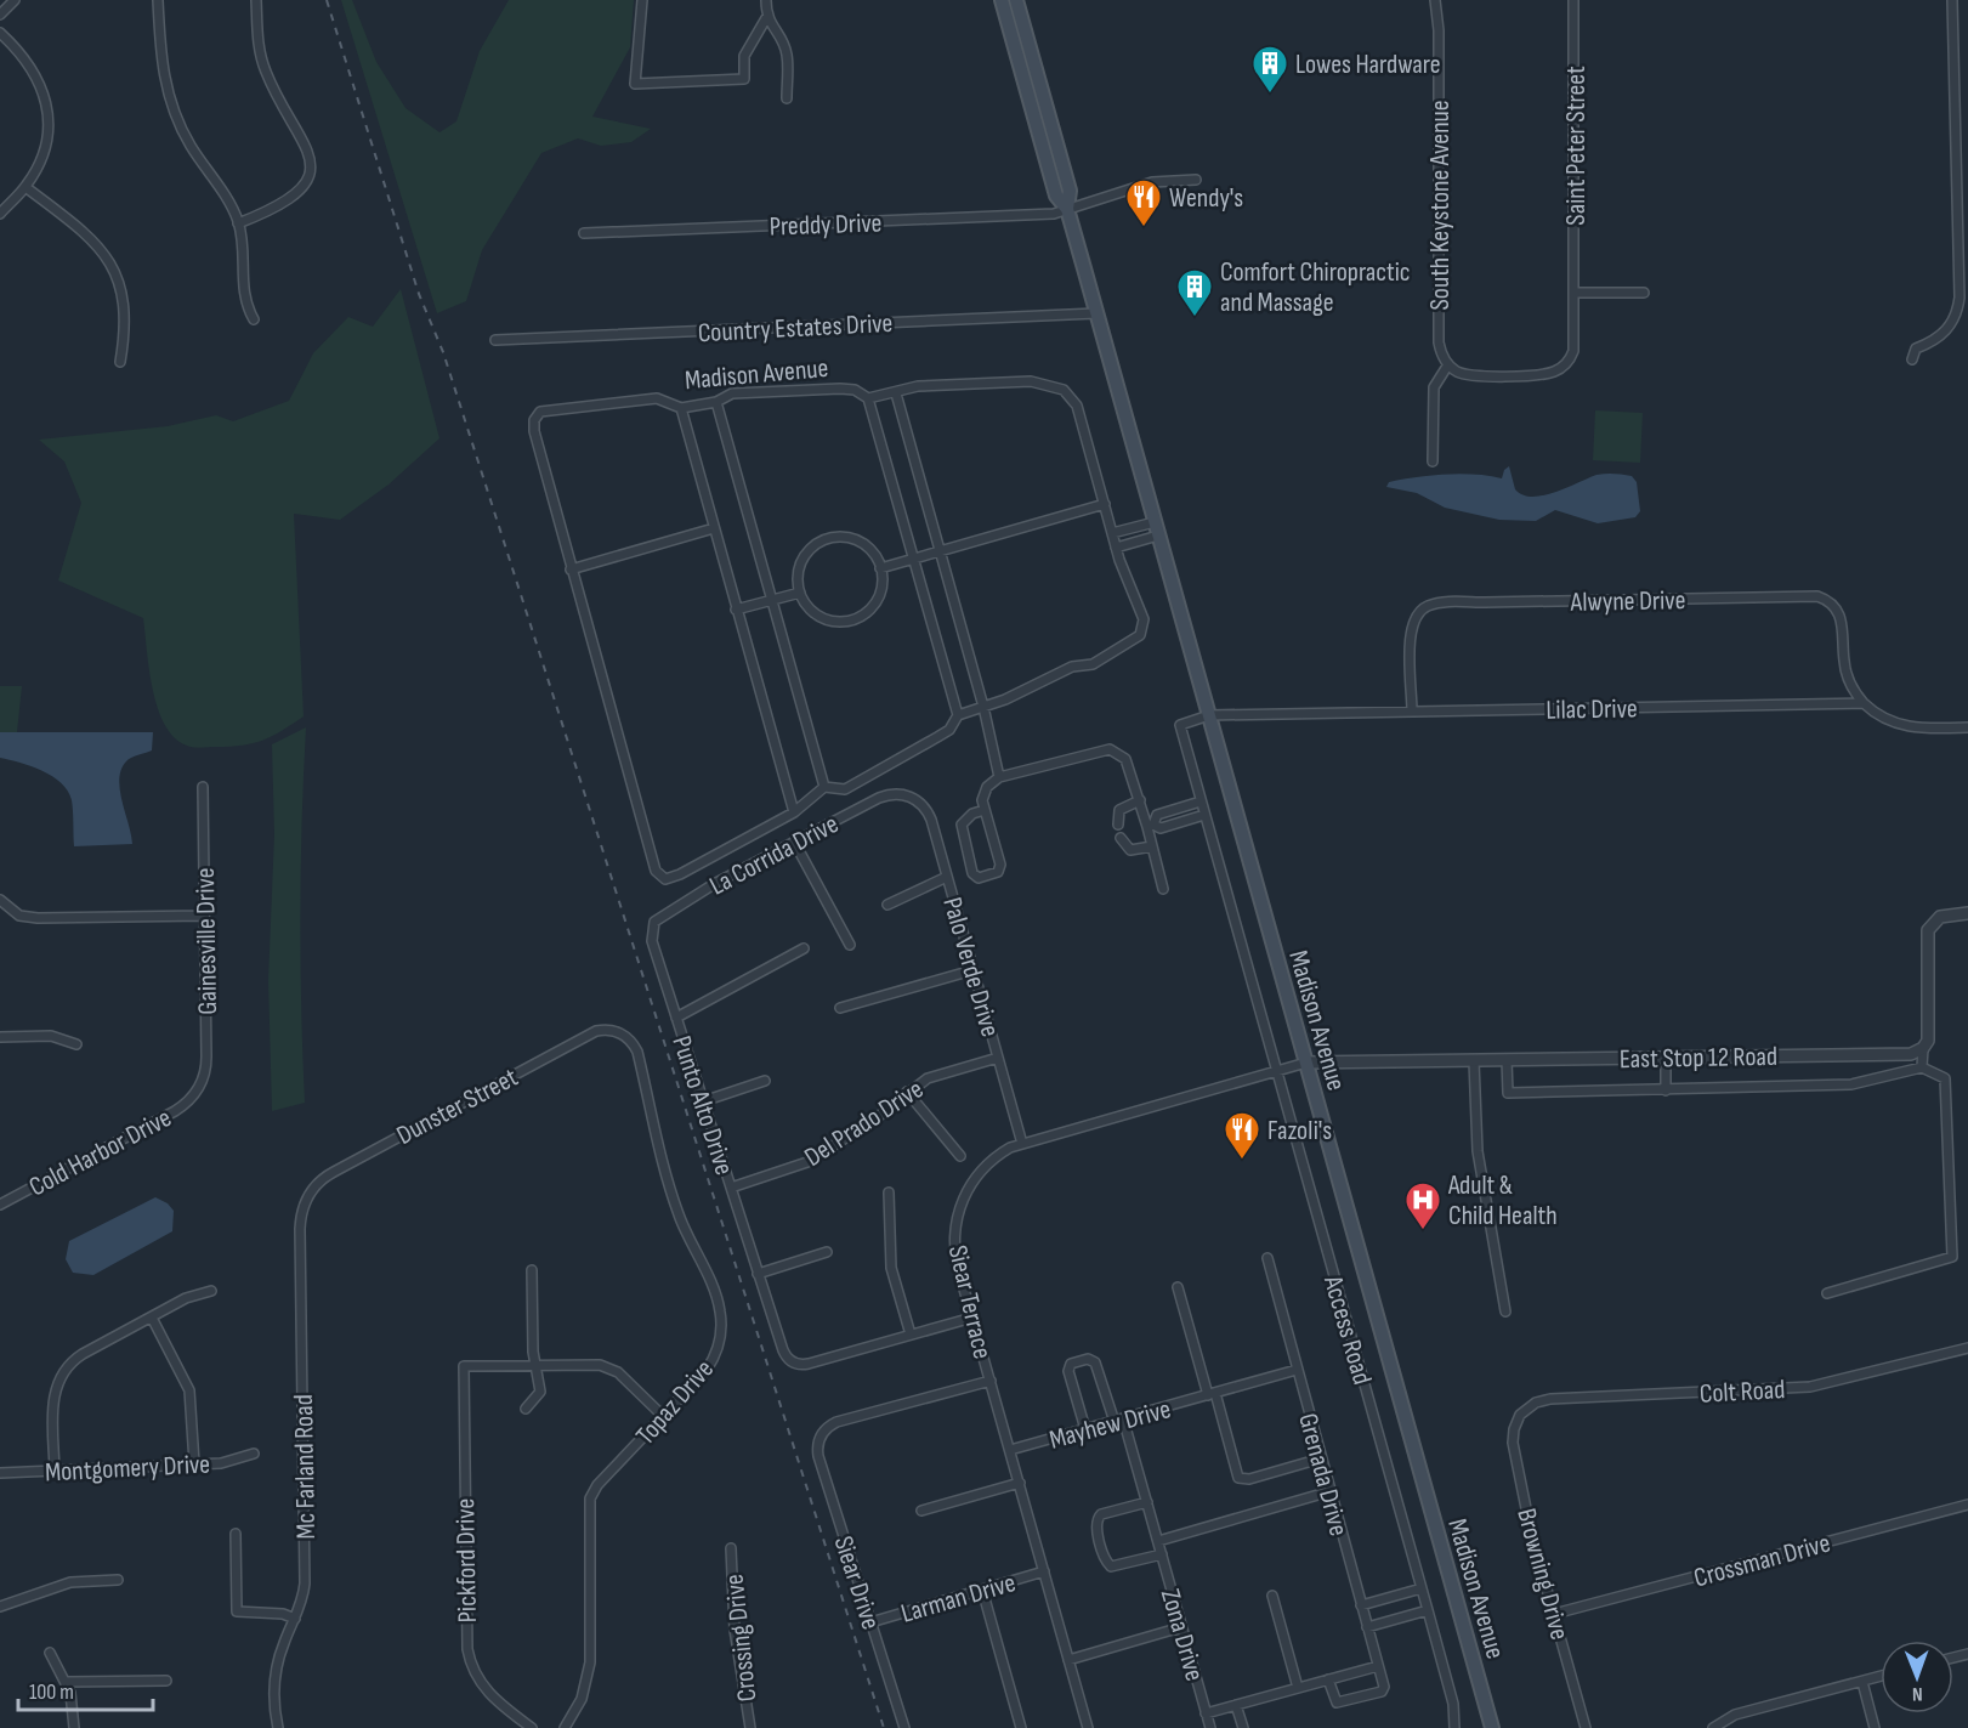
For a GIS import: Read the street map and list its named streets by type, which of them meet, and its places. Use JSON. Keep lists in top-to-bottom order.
{
  "streets": {
    "main road": ["Madison Avenue"],
    "street": [
      "Saint Peter Street",
      "South Keystone Avenue",
      "Preddy Drive",
      "Country Estates Drive",
      "Alwyne Drive",
      "Lilac Drive",
      "La Corrida Drive",
      "Gainesville Drive",
      "Palo Verde Drive",
      "East Stop 12 Road",
      "Dunster Street",
      "Punto Alto Drive",
      "Del Prado Drive",
      "Cold Harbor Drive",
      "Siear Terrace",
      "Access Road",
      "Colt Road",
      "Topaz Drive",
      "Mayhew Drive",
      "Montgomery Drive",
      "Mc Farland Road",
      "Grenada Drive",
      "Crossman Drive",
      "Pickford Drive",
      "Browning Drive",
      "Siear Drive",
      "Larman Drive",
      "Zona Drive",
      "Crossing Drive"
    ]
  },
  "crossings": [
    ["Saint Peter Street", "South Keystone Avenue"],
    ["Preddy Drive", "Madison Avenue"],
    ["Country Estates Drive", "Madison Avenue"],
    ["Madison Avenue", "Lilac Drive"],
    ["Madison Avenue", "East Stop 12 Road"],
    ["Madison Avenue", "Siear Terrace"],
    ["Madison Avenue", "Access Road"],
    ["Alwyne Drive", "Lilac Drive"],
    ["Lilac Drive", "Access Road"],
    ["La Corrida Drive", "Palo Verde Drive"],
    ["La Corrida Drive", "Punto Alto Drive"],
    ["Gainesville Drive", "Cold Harbor Drive"],
    ["Palo Verde Drive", "Del Prado Drive"],
    ["Palo Verde Drive", "Siear Terrace"],
    ["East Stop 12 Road", "Siear Terrace"],
    ["Dunster Street", "Topaz Drive"],
    ["Dunster Street", "Mc Farland Road"],
    ["Punto Alto Drive", "Del Prado Drive"],
    ["Siear Terrace", "Access Road"],
    ["Siear Terrace", "Mayhew Drive"],
    ["Siear Terrace", "Siear Drive"],
    ["Siear Terrace", "Larman Drive"],
    ["Colt Road", "Browning Drive"],
    ["Mayhew Drive", "Grenada Drive"],
    ["Mayhew Drive", "Zona Drive"],
    ["Crossman Drive", "Browning Drive"],
    ["Siear Drive", "Larman Drive"]
  ],
  "places": {
    "building": ["Lowes Hardware", "Comfort Chiropractic and Massage"],
    "restaurant": ["Wendy's", "Fazoli's"],
    "hospital": ["Adult & Child Health"]
  },
  "scale_bar": "100 m",
  "north": "bottom"
}
